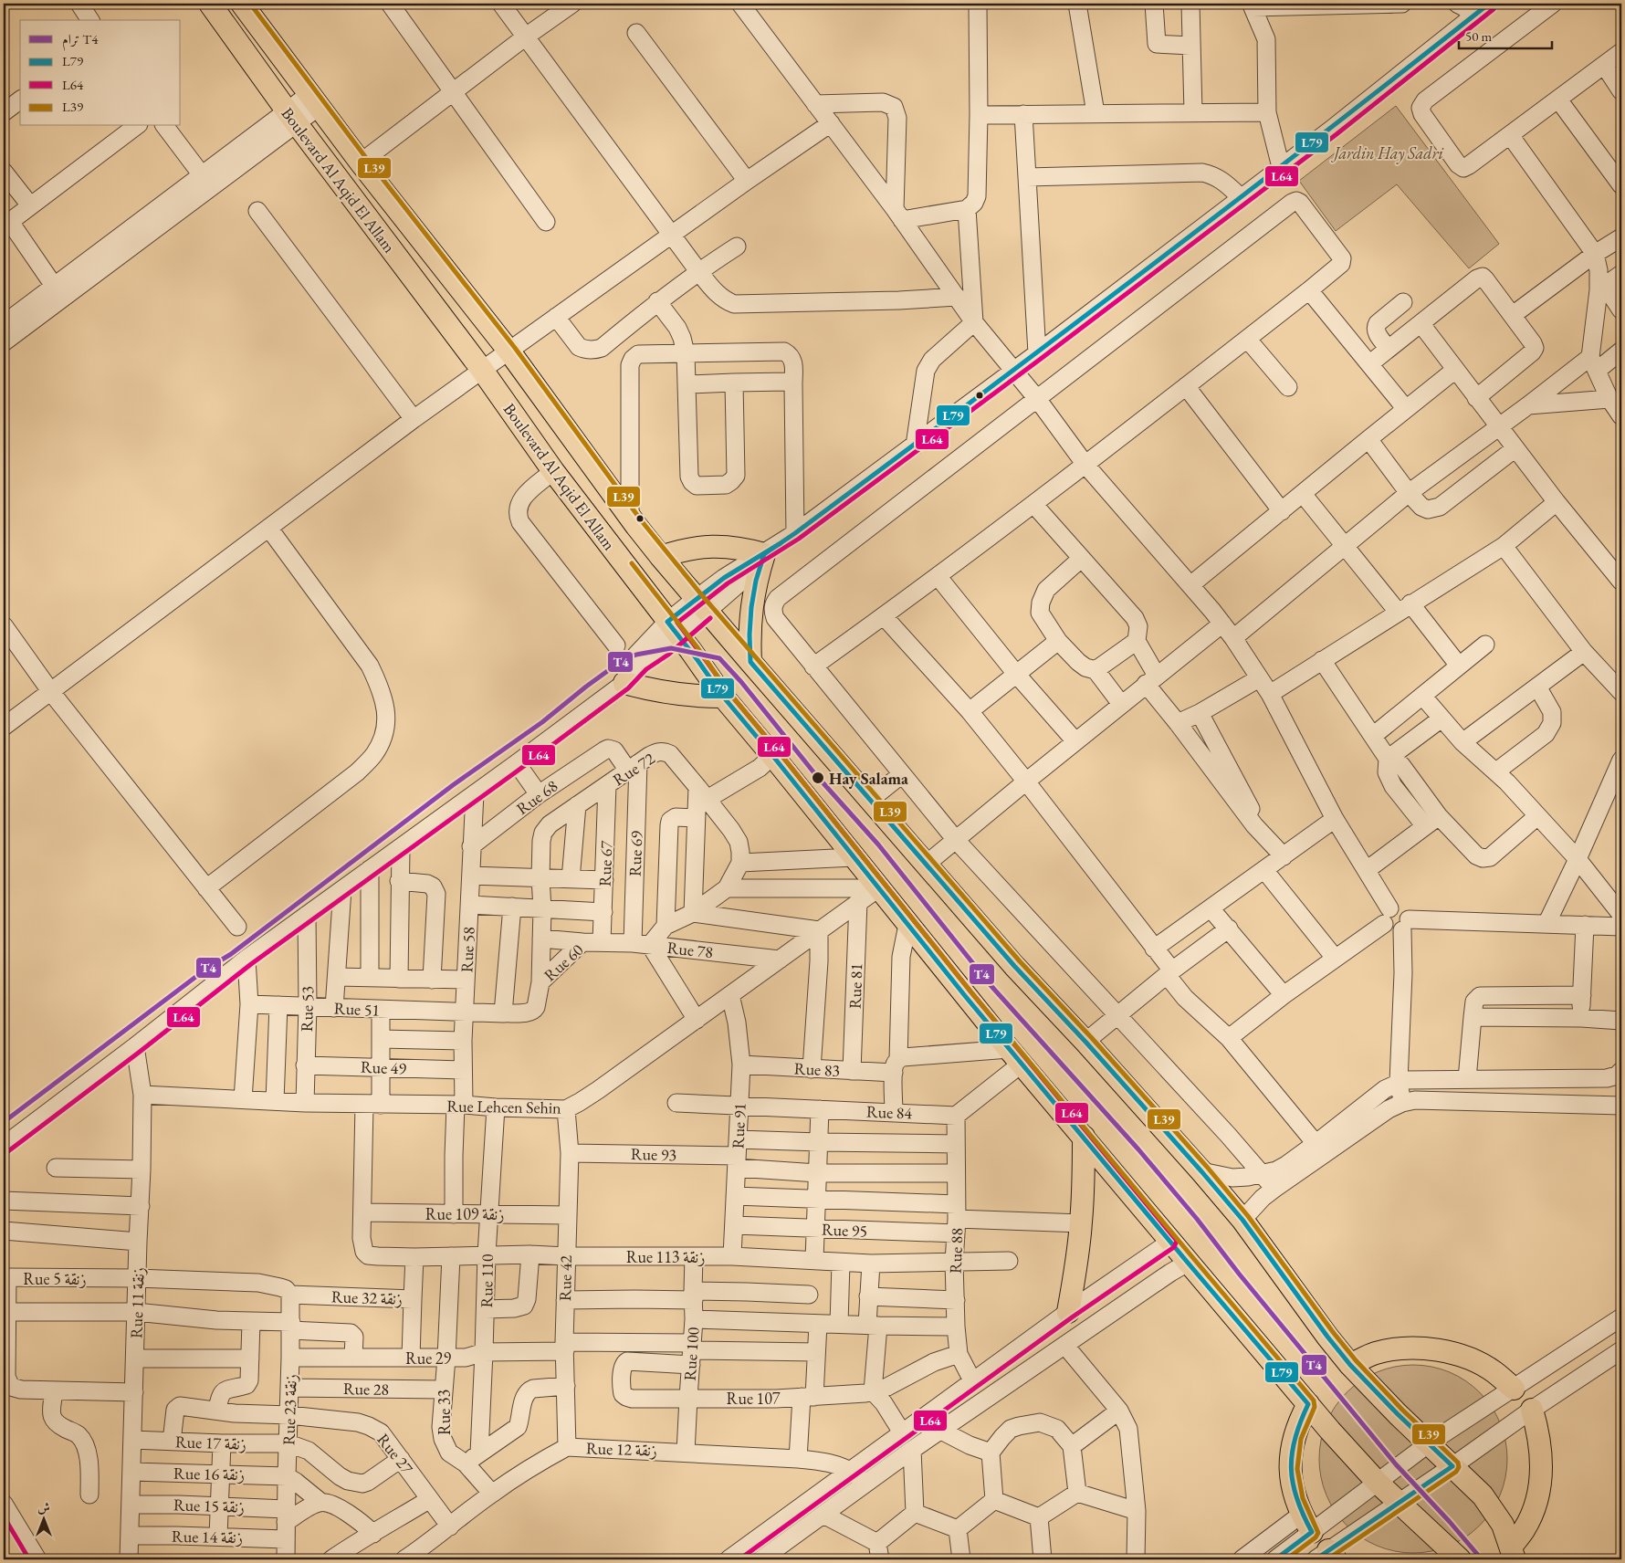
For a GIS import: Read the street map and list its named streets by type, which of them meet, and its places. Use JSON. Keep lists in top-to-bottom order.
{
  "streets": {
    "main road": ["Boulevard Al Aqid El Allam"],
    "street": [
      "Rue 72",
      "Rue 68",
      "Rue 69",
      "Rue 67",
      "Rue 58",
      "Rue 78",
      "Rue 60",
      "Rue 81",
      "Rue 53",
      "Rue 51",
      "Rue 49",
      "Rue 83",
      "Rue Lehcen Sehin",
      "Rue 84",
      "Rue 91",
      "Rue 93",
      "Rue 109 زنقة",
      "Rue 95",
      "Rue 88",
      "Rue 113 زنقة",
      "Rue 5 زنقة",
      "Rue 42",
      "Rue 110",
      "Rue 32 زنقة",
      "Rue 11 زنقة",
      "Rue 100",
      "Rue 29",
      "Rue 28",
      "Rue 107",
      "Rue 23 زنقة",
      "Rue 33",
      "Rue 17 زنقة",
      "Rue 12 زنقة",
      "Rue 27",
      "Rue 16 زنقة",
      "Rue 15 زنقة",
      "Rue 14 زنقة"
    ]
  },
  "crossings": [
    ["Boulevard Al Aqid El Allam", "Rue 83"],
    ["Boulevard Al Aqid El Allam", "Rue Lehcen Sehin"],
    ["Rue 72", "Rue 68"],
    ["Rue 72", "Rue 69"],
    ["Rue 72", "Rue 67"],
    ["Rue 68", "Rue 69"],
    ["Rue 68", "Rue 58"],
    ["Rue 69", "Rue 78"],
    ["Rue 67", "Rue 78"],
    ["Rue 67", "Rue 60"],
    ["Rue 58", "Rue 60"],
    ["Rue 58", "Rue 51"],
    ["Rue 58", "Rue 49"],
    ["Rue 58", "Rue Lehcen Sehin"],
    ["Rue 58", "Rue 109 زنقة"],
    ["Rue 78", "Rue 60"],
    ["Rue 78", "Rue Lehcen Sehin"],
    ["Rue 60", "Rue 51"],
    ["Rue 81", "Rue 83"],
    ["Rue 81", "Rue Lehcen Sehin"],
    ["Rue 53", "Rue 51"],
    ["Rue 53", "Rue 49"],
    ["Rue 53", "Rue Lehcen Sehin"],
    ["Rue 83", "Rue 91"],
    ["Rue Lehcen Sehin", "Rue 91"],
    ["Rue Lehcen Sehin", "Rue 42"],
    ["Rue Lehcen Sehin", "Rue 110"],
    ["Rue Lehcen Sehin", "Rue 11 زنقة"],
    ["Rue 84", "Rue 91"],
    ["Rue 84", "Rue 88"],
    ["Rue 91", "Rue 93"],
    ["Rue 91", "Rue 95"],
    ["Rue 91", "Rue 113 زنقة"],
    ["Rue 93", "Rue 42"],
    ["Rue 109 زنقة", "Rue 113 زنقة"],
    ["Rue 109 زنقة", "Rue 42"],
    ["Rue 109 زنقة", "Rue 110"],
    ["Rue 95", "Rue 88"],
    ["Rue 88", "Rue 113 زنقة"],
    ["Rue 88", "Rue 107"],
    ["Rue 113 زنقة", "Rue 42"],
    ["Rue 113 زنقة", "Rue 110"],
    ["Rue 113 زنقة", "Rue 100"],
    ["Rue 113 زنقة", "Rue 33"],
    ["Rue 5 زنقة", "Rue 32 زنقة"],
    ["Rue 5 زنقة", "Rue 11 زنقة"],
    ["Rue 5 زنقة", "Rue 23 زنقة"],
    ["Rue 42", "Rue 29"],
    ["Rue 42", "Rue 12 زنقة"],
    ["Rue 110", "Rue 29"],
    ["Rue 110", "Rue 33"],
    ["Rue 32 زنقة", "Rue 29"],
    ["Rue 32 زنقة", "Rue 23 زنقة"],
    ["Rue 11 زنقة", "Rue 17 زنقة"],
    ["Rue 11 زنقة", "Rue 16 زنقة"],
    ["Rue 11 زنقة", "Rue 15 زنقة"],
    ["Rue 11 زنقة", "Rue 14 زنقة"],
    ["Rue 100", "Rue 29"],
    ["Rue 100", "Rue 107"],
    ["Rue 100", "Rue 12 زنقة"],
    ["Rue 29", "Rue 23 زنقة"],
    ["Rue 29", "Rue 33"],
    ["Rue 28", "Rue 23 زنقة"],
    ["Rue 28", "Rue 33"],
    ["Rue 23 زنقة", "Rue 17 زنقة"],
    ["Rue 23 زنقة", "Rue 27"],
    ["Rue 23 زنقة", "Rue 16 زنقة"],
    ["Rue 23 زنقة", "Rue 15 زنقة"],
    ["Rue 23 زنقة", "Rue 14 زنقة"],
    ["Rue 33", "Rue 12 زنقة"],
    ["Rue 17 زنقة", "Rue 27"],
    ["Rue 12 زنقة", "Rue 27"]
  ],
  "parks": ["Jardin Hay Sadri"],
  "places": ["Hay Salama"],
  "lines": [
    "transit line L79",
    "transit line L39",
    "transit line L64",
    "tram line T4"
  ],
  "legend": [
    "ترام T4",
    "L79",
    "L64",
    "L39"
  ],
  "scale_bar": "50 m",
  "north": "top"
}
